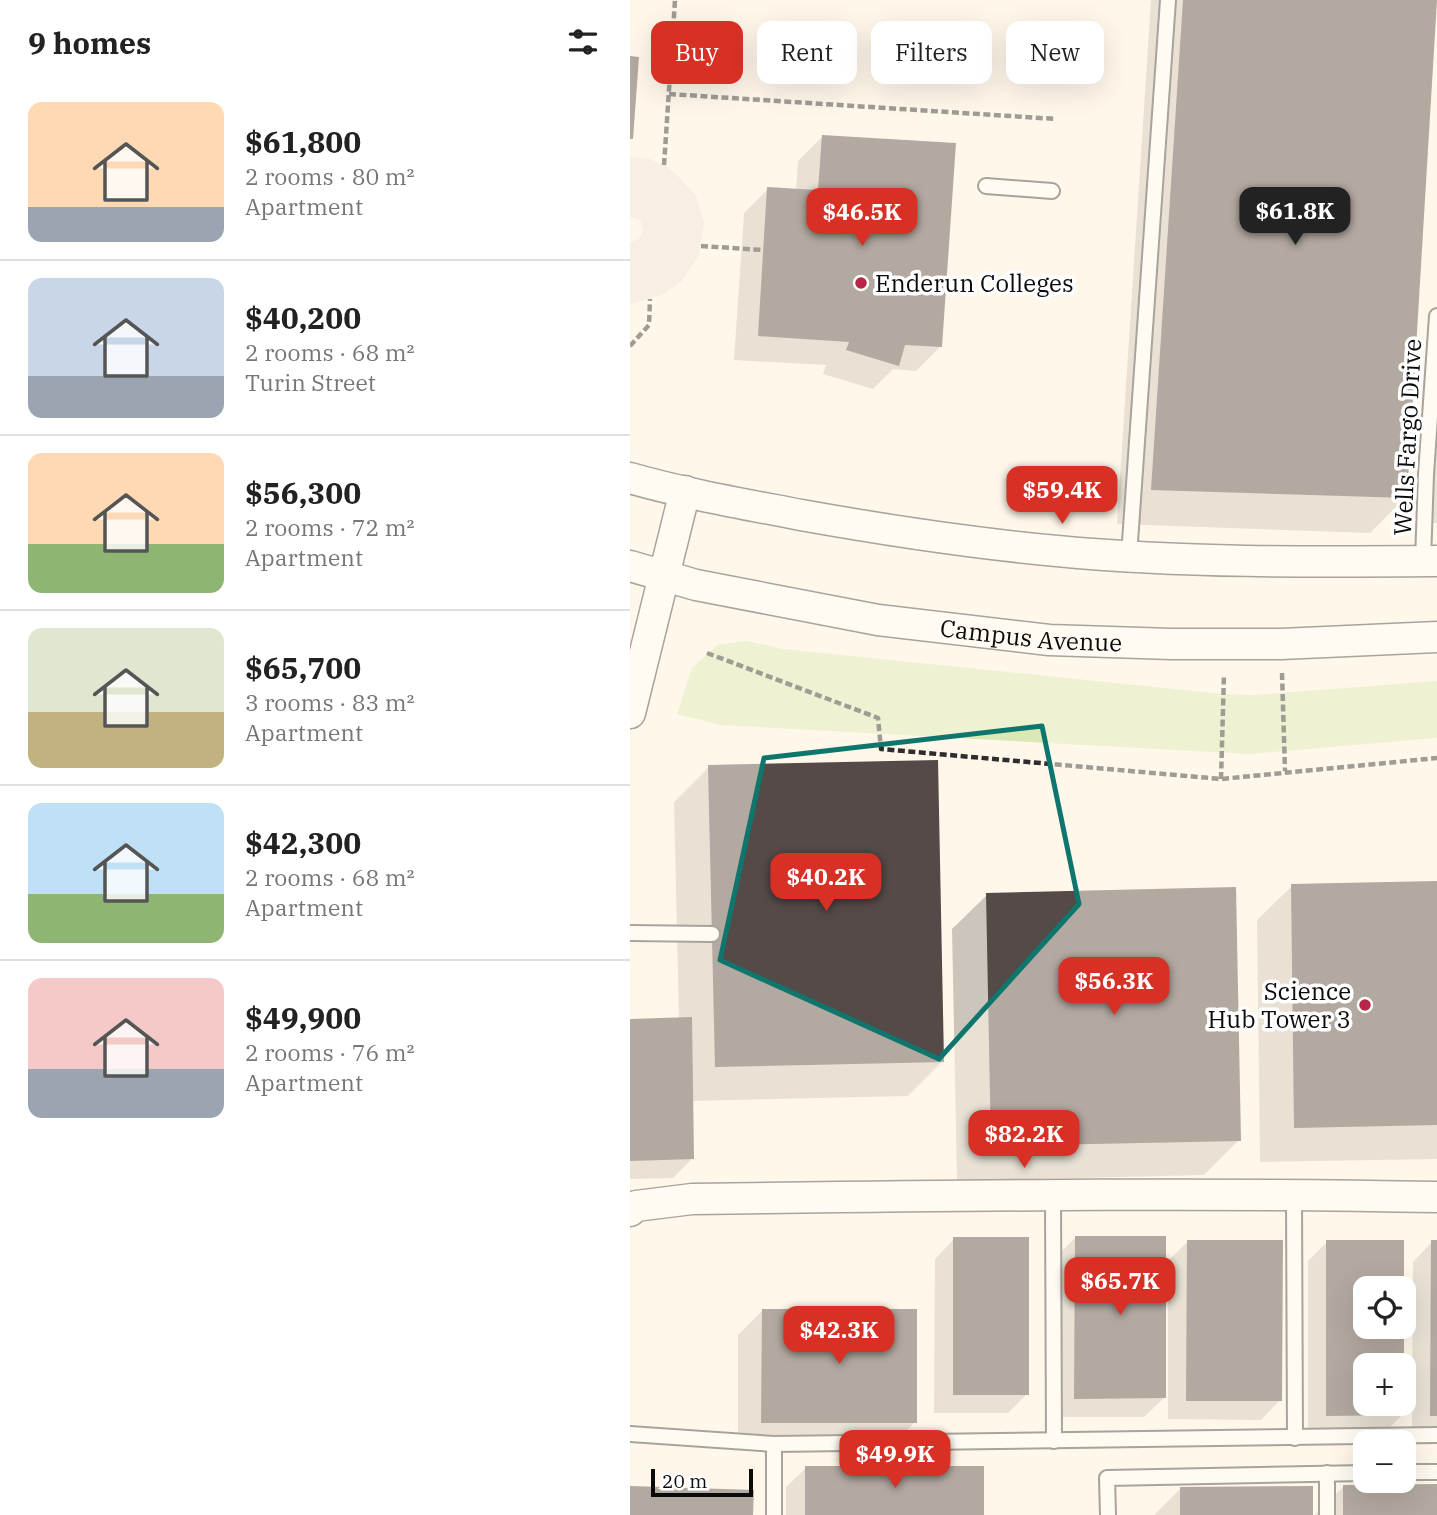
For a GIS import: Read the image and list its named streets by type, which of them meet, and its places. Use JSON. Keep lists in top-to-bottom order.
{
  "streets": {
    "street": ["Campus Avenue"],
    "lane": ["Wells Fargo Drive"]
  },
  "places": ["Enderun Colleges", "Science Hub Tower 3"],
  "scale_bar": "20 m",
  "page": {
    "heading": "9 homes",
    "chip": [
      "Buy",
      "Rent",
      "Filters",
      "New"
    ],
    "list": [
      {
        "name": "$61,800",
        "note": "2 rooms · 80 m² · Apartment"
      },
      {
        "name": "$40,200",
        "note": "2 rooms · 68 m² · Turin Street"
      },
      {
        "name": "$56,300",
        "note": "2 rooms · 72 m² · Apartment"
      },
      {
        "name": "$65,700",
        "note": "3 rooms · 83 m² · Apartment"
      },
      {
        "name": "$42,300",
        "note": "2 rooms · 68 m² · Apartment"
      },
      {
        "name": "$49,900",
        "note": "2 rooms · 76 m² · Apartment"
      }
    ],
    "price": [
      "$61.8K",
      "$46.5K",
      "$59.4K",
      "$40.2K",
      "$56.3K",
      "$82.2K",
      "$65.7K",
      "$42.3K",
      "$49.9K"
    ],
    "map_buttons": ["+", "−"],
    "scale": "20 m"
  }
}
